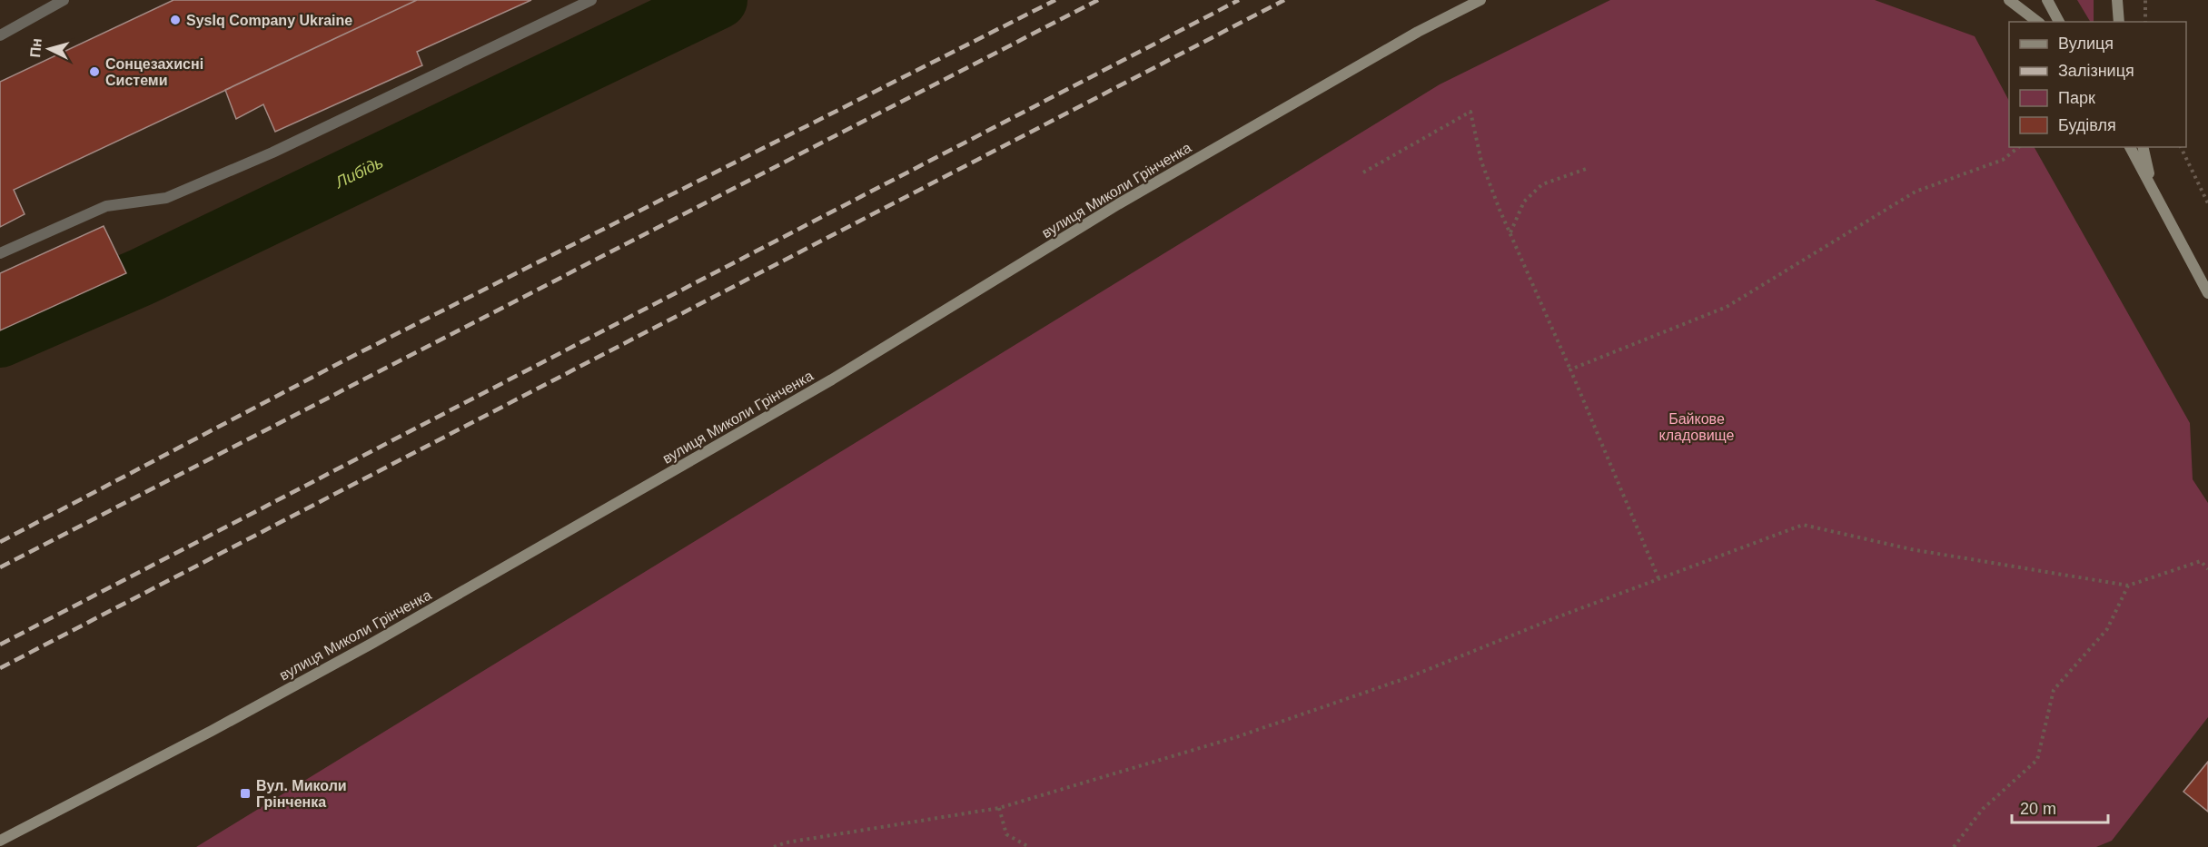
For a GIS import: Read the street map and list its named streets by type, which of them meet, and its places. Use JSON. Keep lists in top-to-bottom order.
{
  "streets": {
    "main road": ["вулиця Миколи Грінченка"]
  },
  "water": ["Либідь"],
  "parks": ["Байкове кладовище"],
  "places": {
    "other": ["SysIq Company Ukraine", "Сонцезахисні Системи"],
    "transit": ["Вул. Миколи Грінченка"]
  },
  "legend": [
    "Вулиця",
    "Залізниця",
    "Парк",
    "Будівля"
  ],
  "scale_bar": "20 m",
  "north": "left"
}
